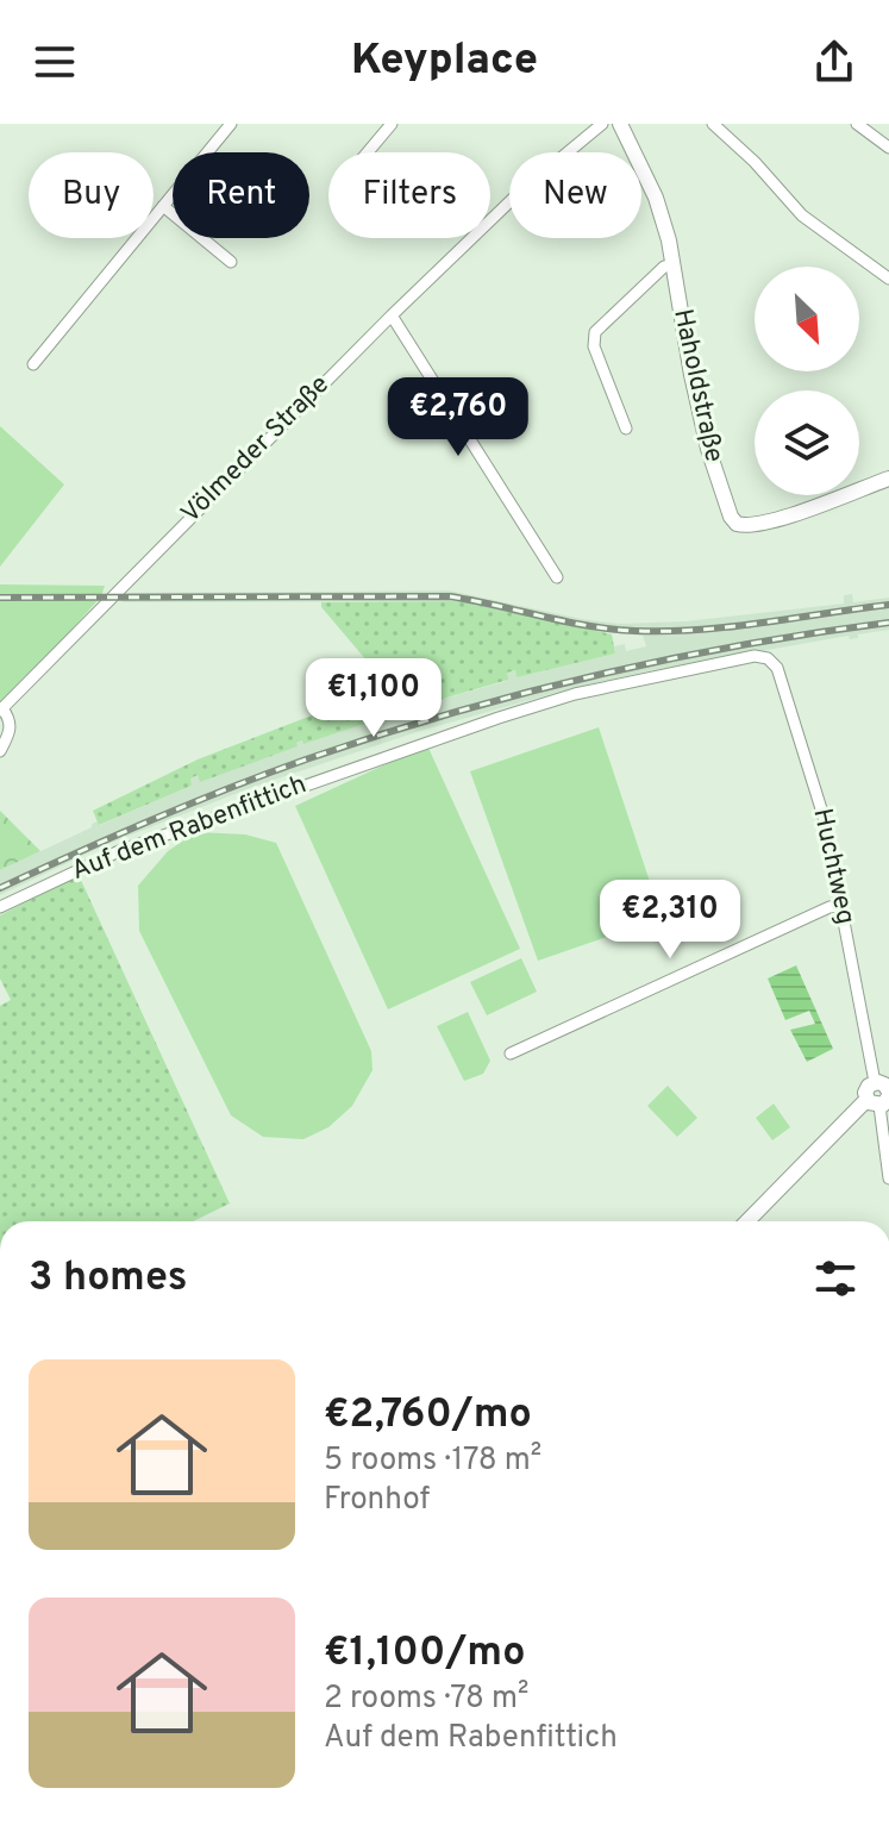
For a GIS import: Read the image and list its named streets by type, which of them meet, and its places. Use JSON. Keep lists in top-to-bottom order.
{
  "streets": {
    "street": [
      "Haholdstraße",
      "Völmeder Straße",
      "Auf dem Rabenfittich",
      "Huchtweg"
    ]
  },
  "crossings": [
    ["Auf dem Rabenfittich", "Huchtweg"]
  ],
  "north": "bottom right",
  "page": {
    "header": "Keyplace",
    "chip": [
      "Buy",
      "Rent",
      "Filters",
      "New"
    ],
    "price": ["€2,760", "€1,100", "€2,310"],
    "heading": "3 homes",
    "list": [
      {
        "name": "€2,760/mo",
        "note": "5 rooms · 178 m² · Fronhof"
      },
      {
        "name": "€1,100/mo",
        "note": "2 rooms · 78 m² · Auf dem Rabenfittich"
      }
    ]
  }
}
